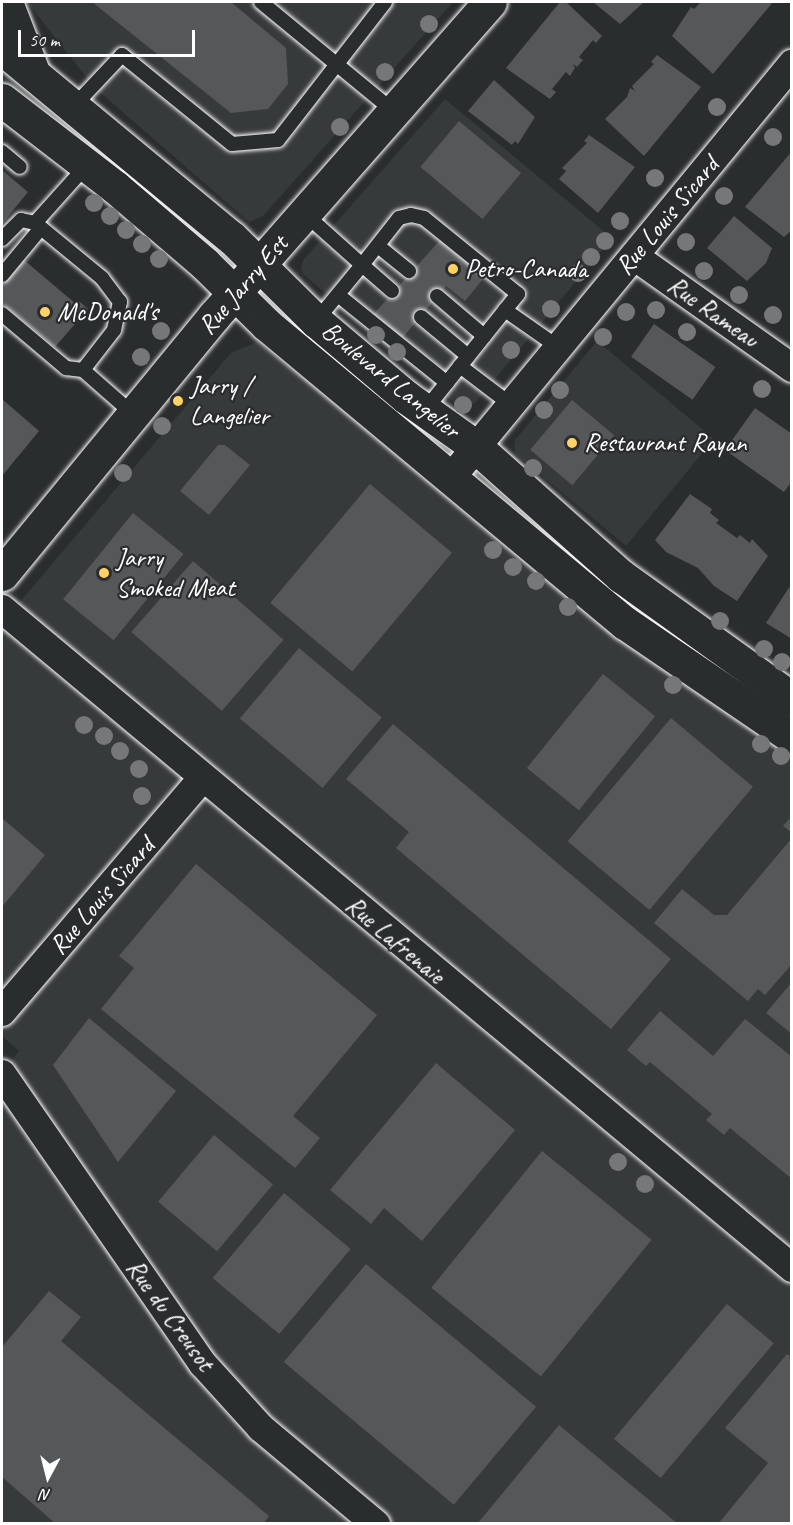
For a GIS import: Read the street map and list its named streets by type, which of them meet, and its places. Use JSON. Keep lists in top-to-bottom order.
{
  "streets": {
    "main road": ["Rue Jarry Est", "Boulevard Langelier"],
    "street": [
      "Rue Louis Sicard",
      "Rue Rameau",
      "Rue Lafrenaie",
      "Rue du Creusot"
    ]
  },
  "crossings": [
    ["Rue Louis Sicard", "Rue Rameau"],
    ["Rue Louis Sicard", "Boulevard Langelier"],
    ["Rue Louis Sicard", "Rue Lafrenaie"],
    ["Rue Jarry Est", "Boulevard Langelier"]
  ],
  "places": [
    "Petro-Canada",
    "McDonald's",
    "Jarry / Langelier",
    "Restaurant Rayan",
    "Jarry Smoked Meat"
  ],
  "scale_bar": "50 m",
  "north": "bottom"
}
